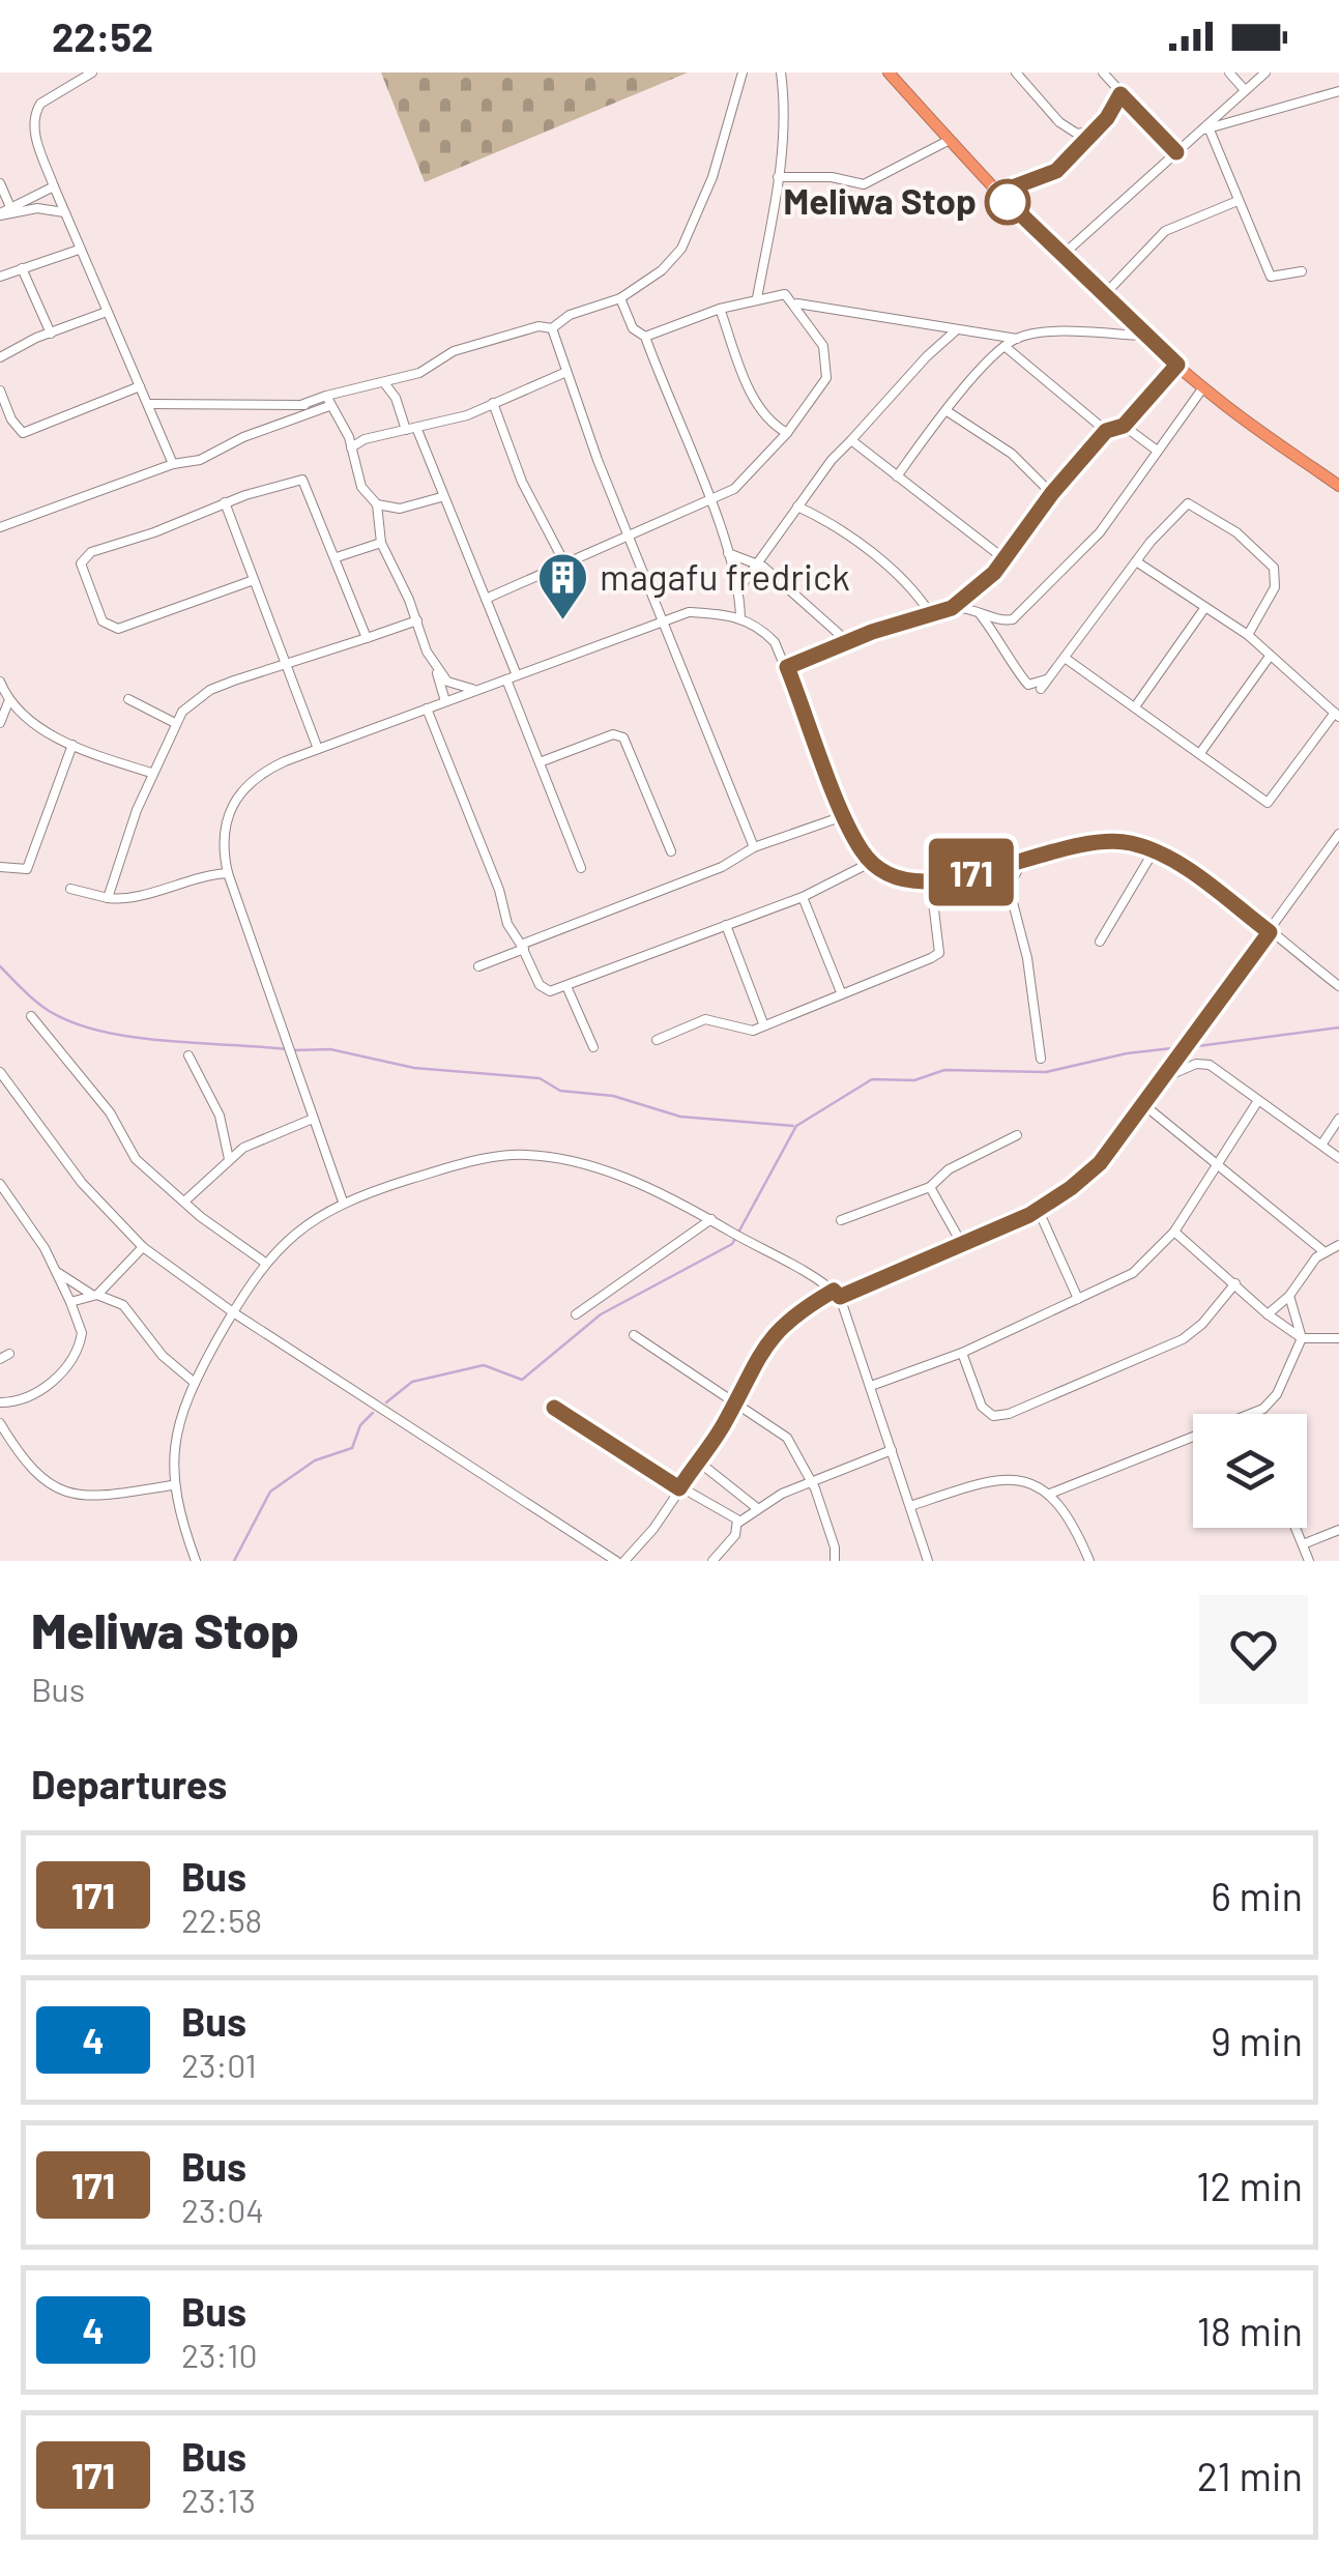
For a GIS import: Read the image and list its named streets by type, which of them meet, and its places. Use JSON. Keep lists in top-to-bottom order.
{
  "places": {
    "other": ["Meliwa Stop"],
    "building": ["magafu fredrick"]
  },
  "lines": ["bus line 171"],
  "page": {
    "status": "22:52",
    "on_map": "171",
    "heading": [
      ["Meliwa Stop", "Bus"],
      "Departures"
    ],
    "list": [
      {
        "mark": "171",
        "name": "Bus",
        "note": "22:58",
        "value": "6 min"
      },
      {
        "mark": "4",
        "name": "Bus",
        "note": "23:01",
        "value": "9 min"
      },
      {
        "mark": "171",
        "name": "Bus",
        "note": "23:04",
        "value": "12 min"
      },
      {
        "mark": "4",
        "name": "Bus",
        "note": "23:10",
        "value": "18 min"
      },
      {
        "mark": "171",
        "name": "Bus",
        "note": "23:13",
        "value": "21 min"
      }
    ]
  }
}
